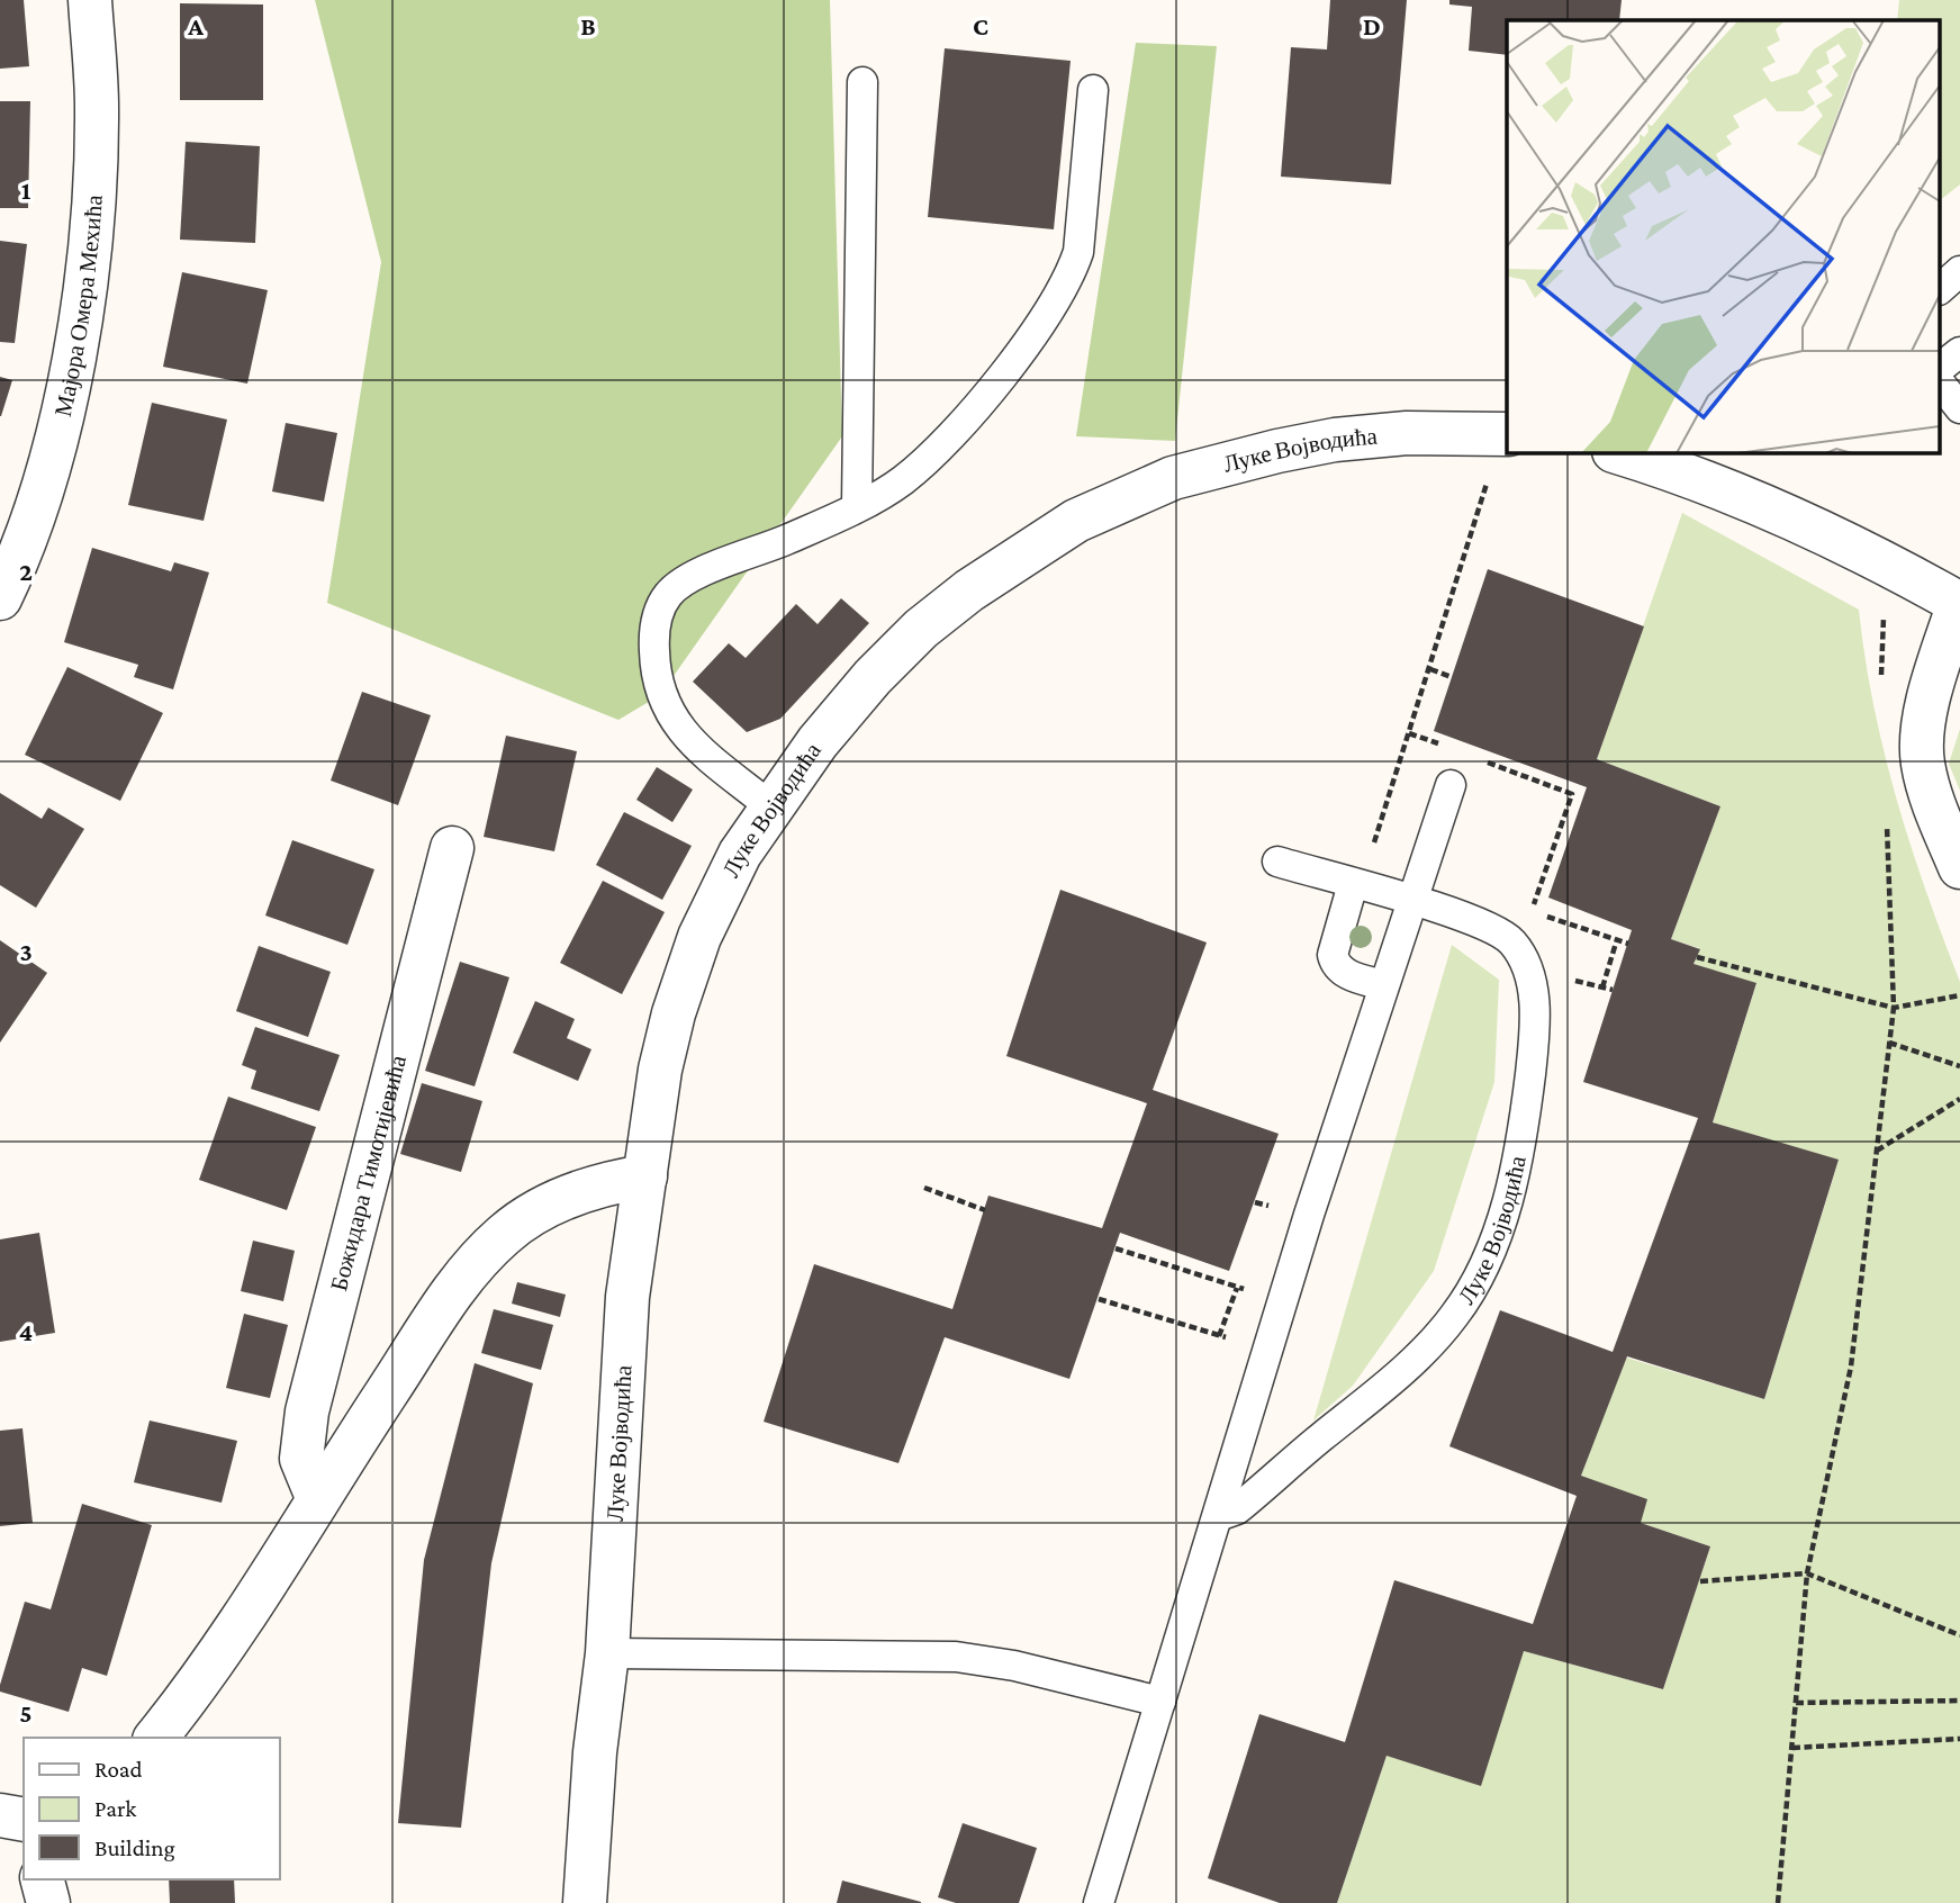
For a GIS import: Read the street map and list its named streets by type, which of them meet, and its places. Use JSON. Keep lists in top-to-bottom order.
{
  "streets": {
    "street": ["Мајора Омера Мехића", "Луке Војводића", "Божидара Тимотијевића"]
  },
  "legend": ["Road", "Park", "Building"],
  "grid": {
    "columns": [
      "A",
      "B",
      "C",
      "D"
    ],
    "rows": [
      "1",
      "2",
      "3",
      "4",
      "5"
    ]
  }
}
